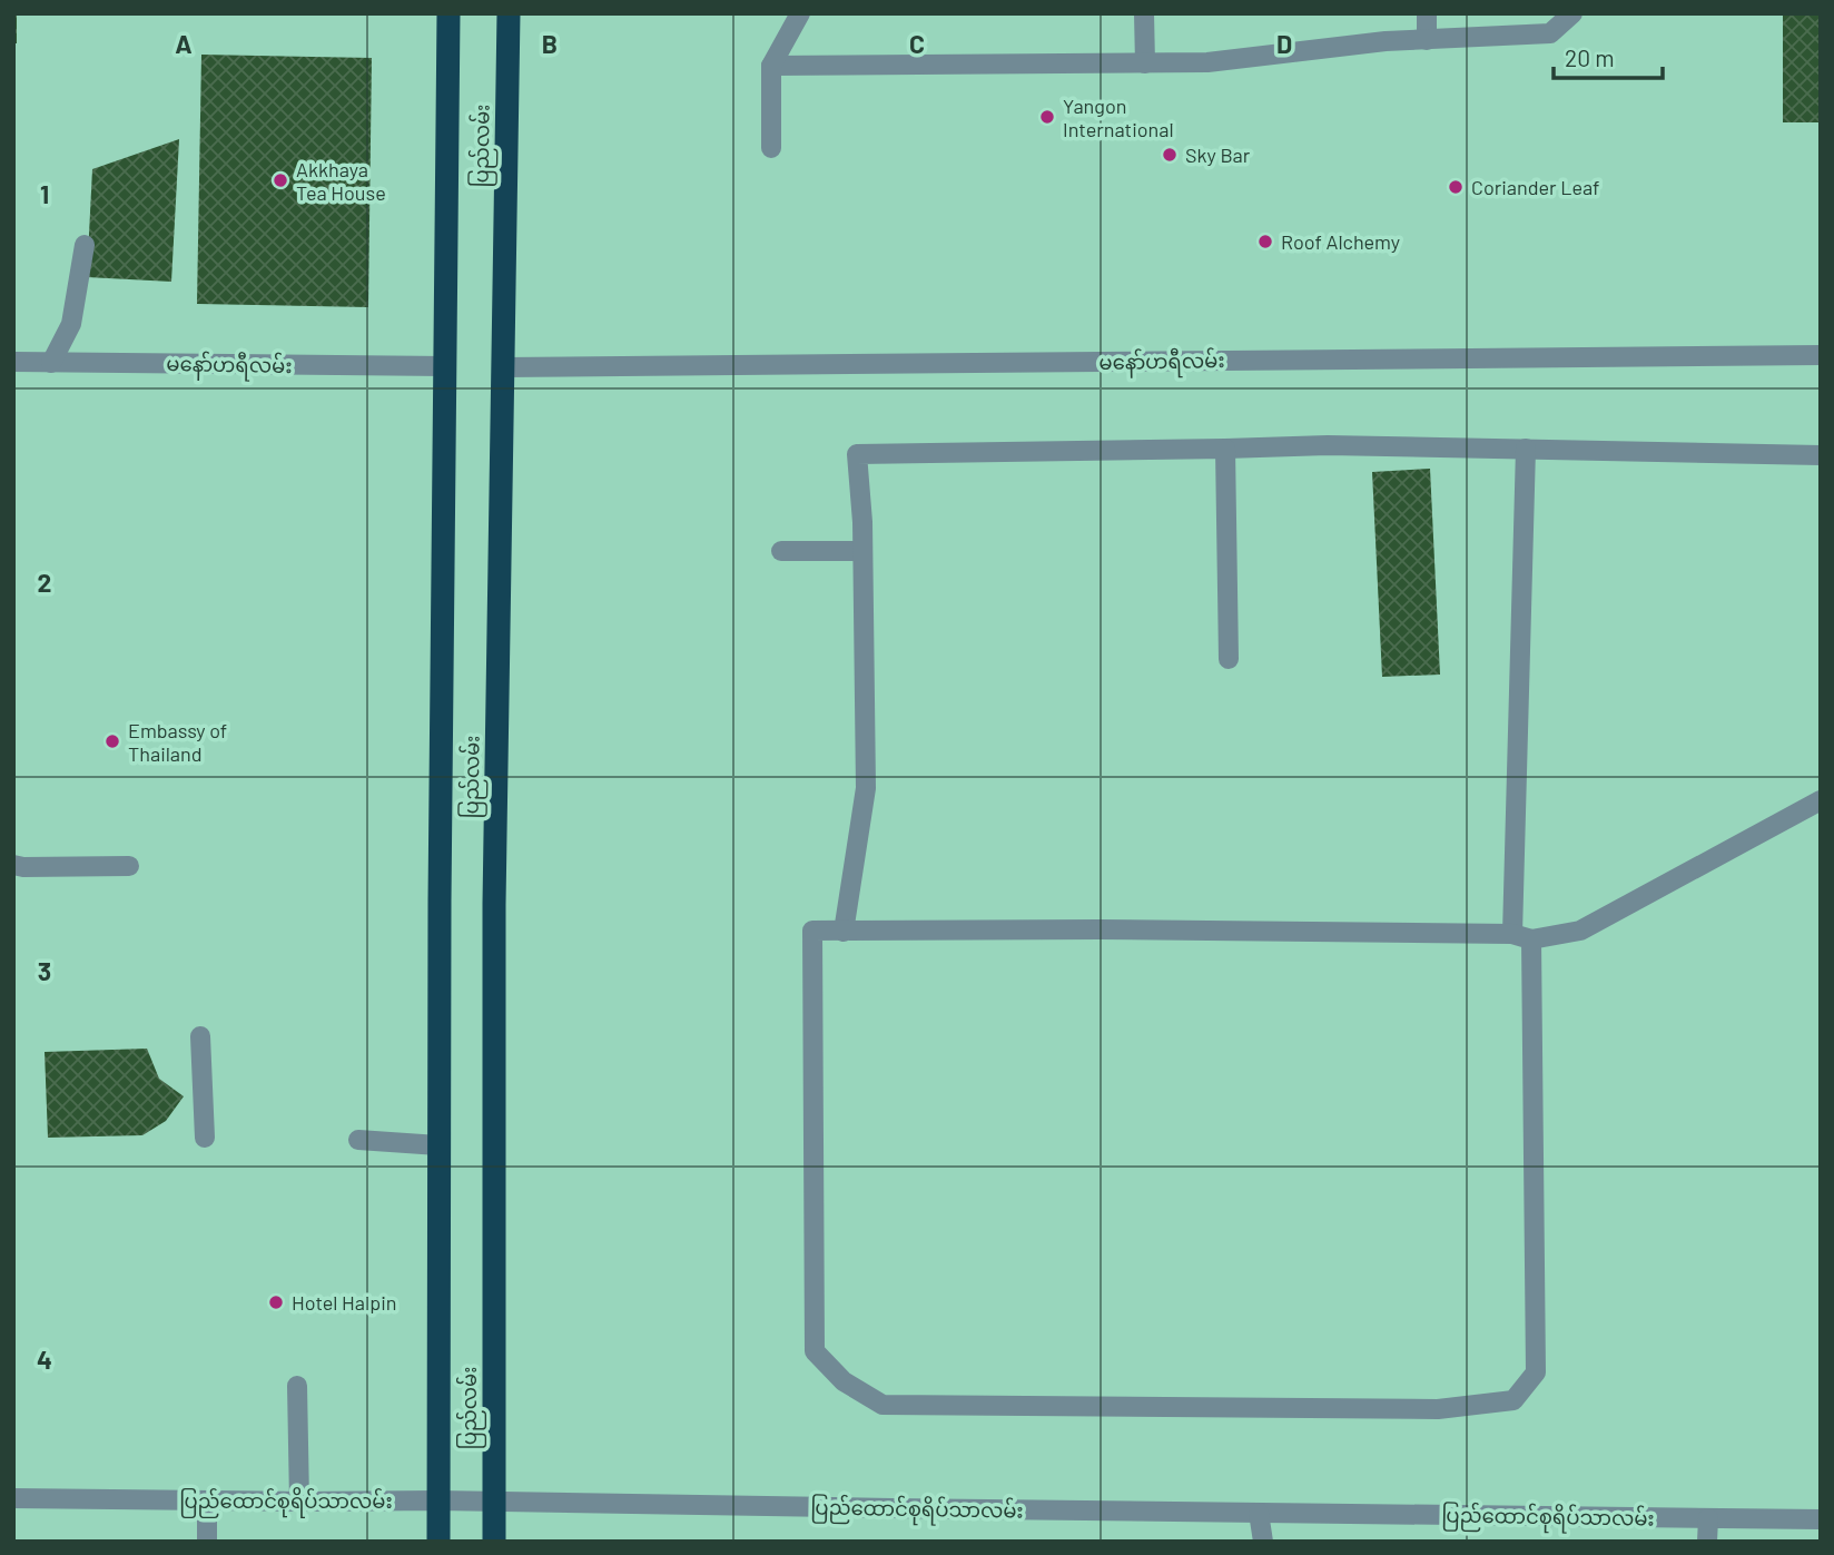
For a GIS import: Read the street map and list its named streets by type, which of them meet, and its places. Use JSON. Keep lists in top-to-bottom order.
{
  "streets": {
    "highway": ["ပြည်လမ်း"],
    "street": ["မနော်ဟရီလမ်း", "ပြည်ထောင်စုရိပ်သာလမ်း"]
  },
  "crossings": [
    ["ပြည်လမ်း", "မနော်ဟရီလမ်း"],
    ["ပြည်လမ်း", "ပြည်ထောင်စုရိပ်သာလမ်း"]
  ],
  "places": [
    "Yangon International",
    "Sky Bar",
    "Akkhaya Tea House",
    "Coriander Leaf",
    "Roof Alchemy",
    "Embassy of Thailand",
    "Hotel Halpin"
  ],
  "scale_bar": "20 m",
  "grid": {
    "columns": [
      "A",
      "B",
      "C",
      "D"
    ],
    "rows": [
      "1",
      "2",
      "3",
      "4"
    ]
  }
}
